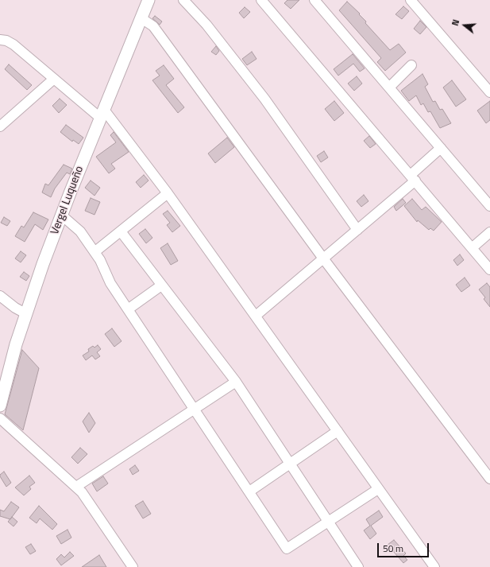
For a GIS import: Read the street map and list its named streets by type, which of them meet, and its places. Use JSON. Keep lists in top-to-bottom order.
{
  "streets": {
    "main road": ["Vergel Luqueño"]
  },
  "scale_bar": "50 m",
  "north": "left"
}
